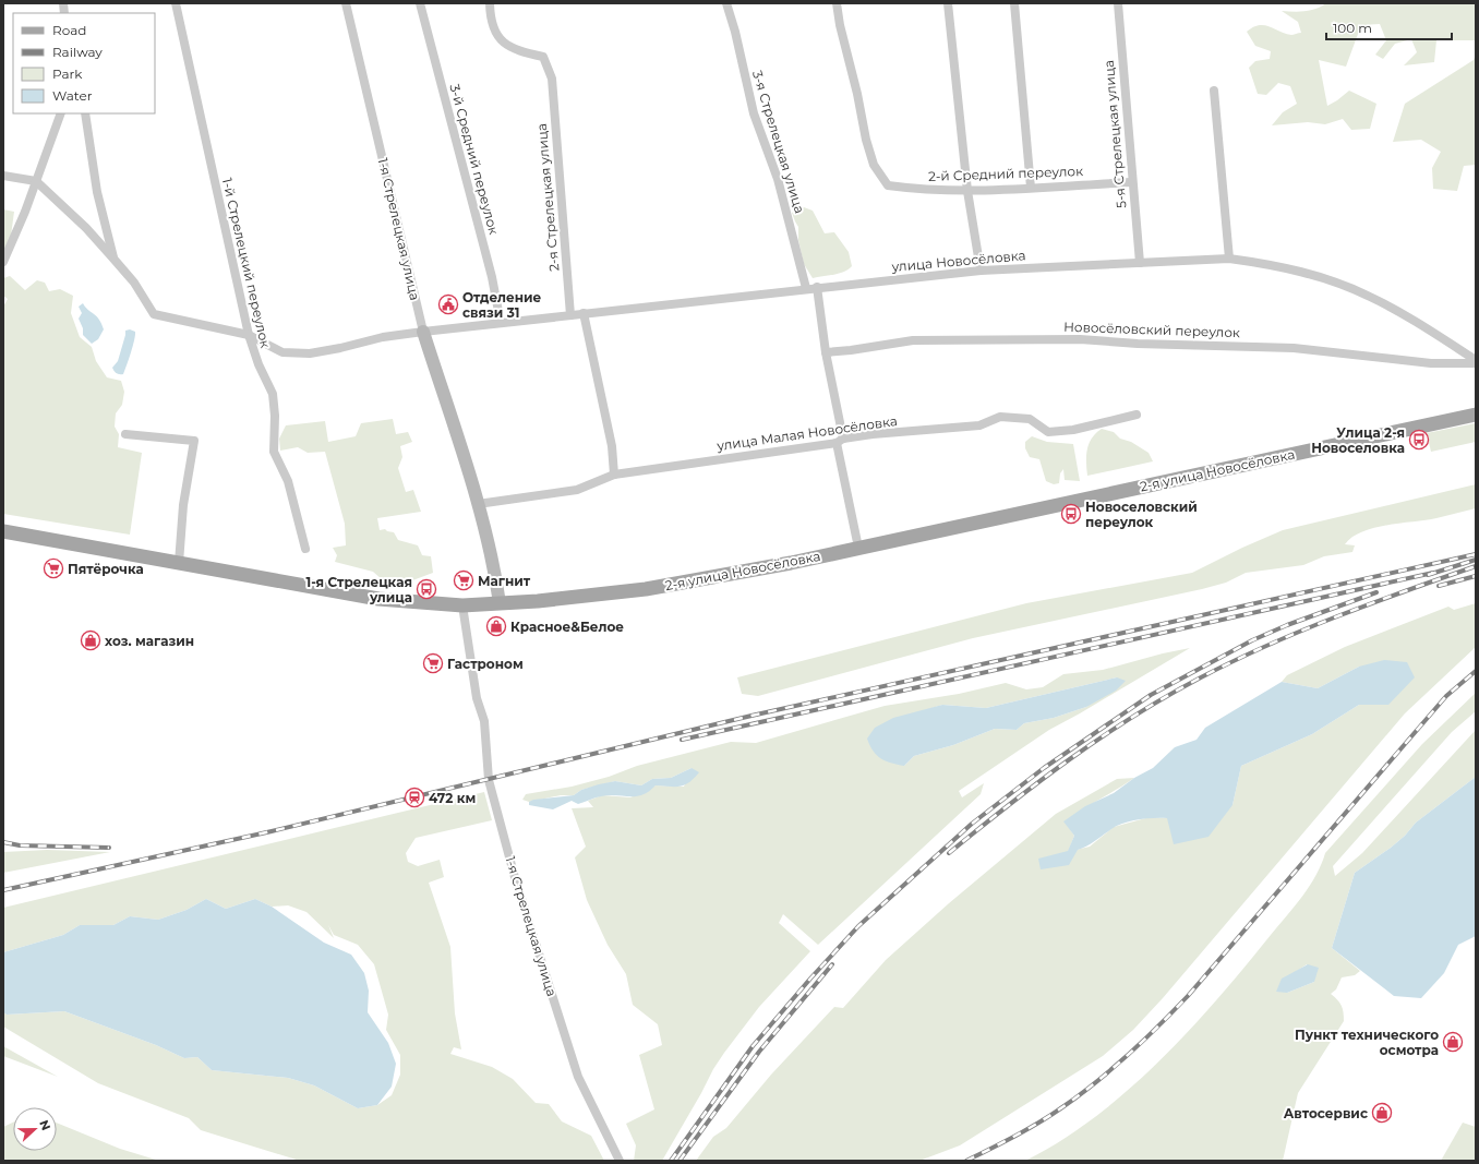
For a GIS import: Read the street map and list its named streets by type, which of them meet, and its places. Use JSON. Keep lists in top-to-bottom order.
{
  "streets": {
    "main road": ["2-я улица Новосёловка"],
    "street": [
      "5-я Стрелецкая улица",
      "3-я Стрелецкая улица",
      "3-й Средний переулок",
      "2-й Средний переулок",
      "2-я Стрелецкая улица",
      "1-я Стрелецкая улица",
      "улица Новосёловка",
      "1-й Стрелецкий переулок",
      "Новосёловский переулок",
      "улица Малая Новосёловка"
    ]
  },
  "crossings": [
    ["5-я Стрелецкая улица", "2-й Средний переулок"],
    ["5-я Стрелецкая улица", "улица Новосёловка"],
    ["3-я Стрелецкая улица", "улица Новосёловка"],
    ["3-й Средний переулок", "улица Новосёловка"],
    ["2-я Стрелецкая улица", "улица Новосёловка"],
    ["1-я Стрелецкая улица", "улица Новосёловка"],
    ["1-я Стрелецкая улица", "улица Малая Новосёловка"],
    ["1-я Стрелецкая улица", "2-я улица Новосёловка"],
    ["улица Новосёловка", "1-й Стрелецкий переулок"],
    ["улица Новосёловка", "Новосёловский переулок"]
  ],
  "places": {
    "public building": ["Отделение связи 31"],
    "bus stop": ["Улица 2-я Новоселовка", "Новоселовский переулок", "1-я Стрелецкая улица"],
    "supermarket": ["Пятёрочка", "Магнит", "Гастроном"],
    "shop": [
      "Красное&Белое",
      "хоз. магазин",
      "Пункт технического осмотра",
      "Автосервис"
    ],
    "station": ["472 км"]
  },
  "legend": [
    "Road",
    "Railway",
    "Park",
    "Water"
  ],
  "scale_bar": "100 m",
  "north": "right"
}
